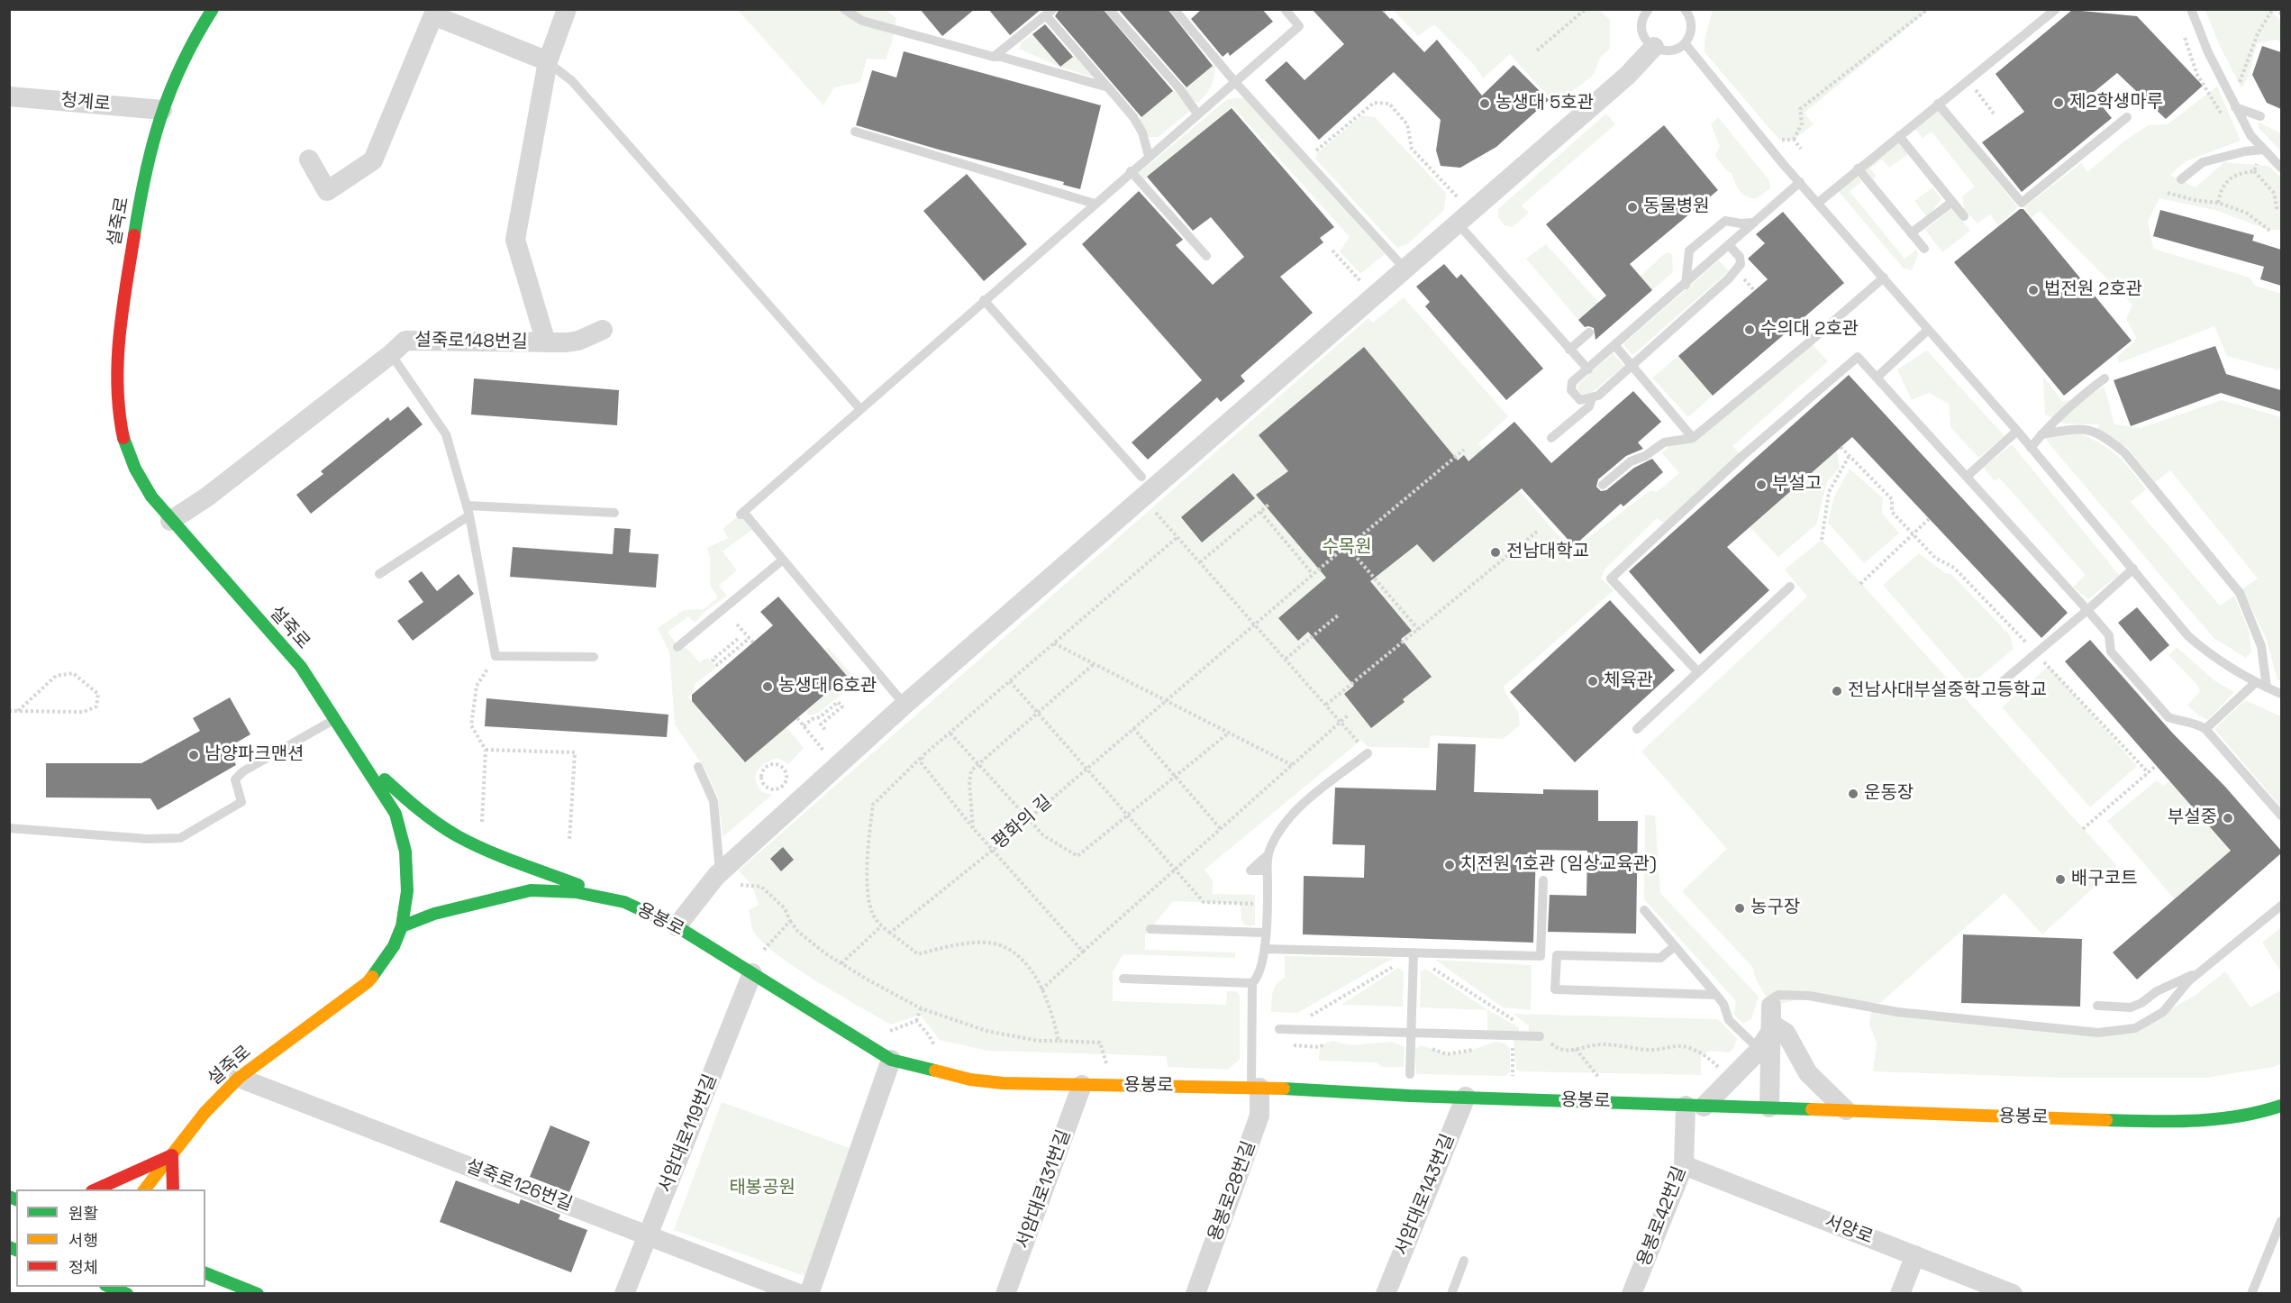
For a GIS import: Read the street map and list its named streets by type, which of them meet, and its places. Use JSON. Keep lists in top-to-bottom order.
{
  "streets": {
    "main road": ["설죽로", "용봉로"],
    "street": [
      "청계로",
      "설죽로148번길",
      "서암대로119번길",
      "설죽로126번길",
      "서암대로131번길",
      "용봉로28번길",
      "서암대로143번길",
      "용봉로42번길",
      "서양로"
    ],
    "path": ["평화의 길"]
  },
  "crossings": [
    ["청계로", "설죽로"],
    ["설죽로", "설죽로148번길"],
    ["설죽로", "용봉로"],
    ["설죽로", "설죽로126번길"],
    ["용봉로", "서암대로119번길"],
    ["용봉로", "서암대로131번길"],
    ["용봉로", "용봉로28번길"],
    ["용봉로", "서암대로143번길"],
    ["용봉로", "용봉로42번길"],
    ["서암대로119번길", "설죽로126번길"],
    ["용봉로42번길", "서양로"]
  ],
  "parks": ["수목원", "태봉공원"],
  "places": [
    "제2학생마루",
    "농생대 5호관",
    "동물병원",
    "법전원 2호관",
    "수의대 2호관",
    "부설고",
    "전남대학교",
    "체육관",
    "농생대 6호관",
    "전남사대부설중학고등학교",
    "남양파크맨션",
    "운동장",
    "부설중",
    "치전원 1호관 (임상교육관)",
    "배구코트",
    "농구장"
  ],
  "legend": ["원활", "서행", "정체"]
}
